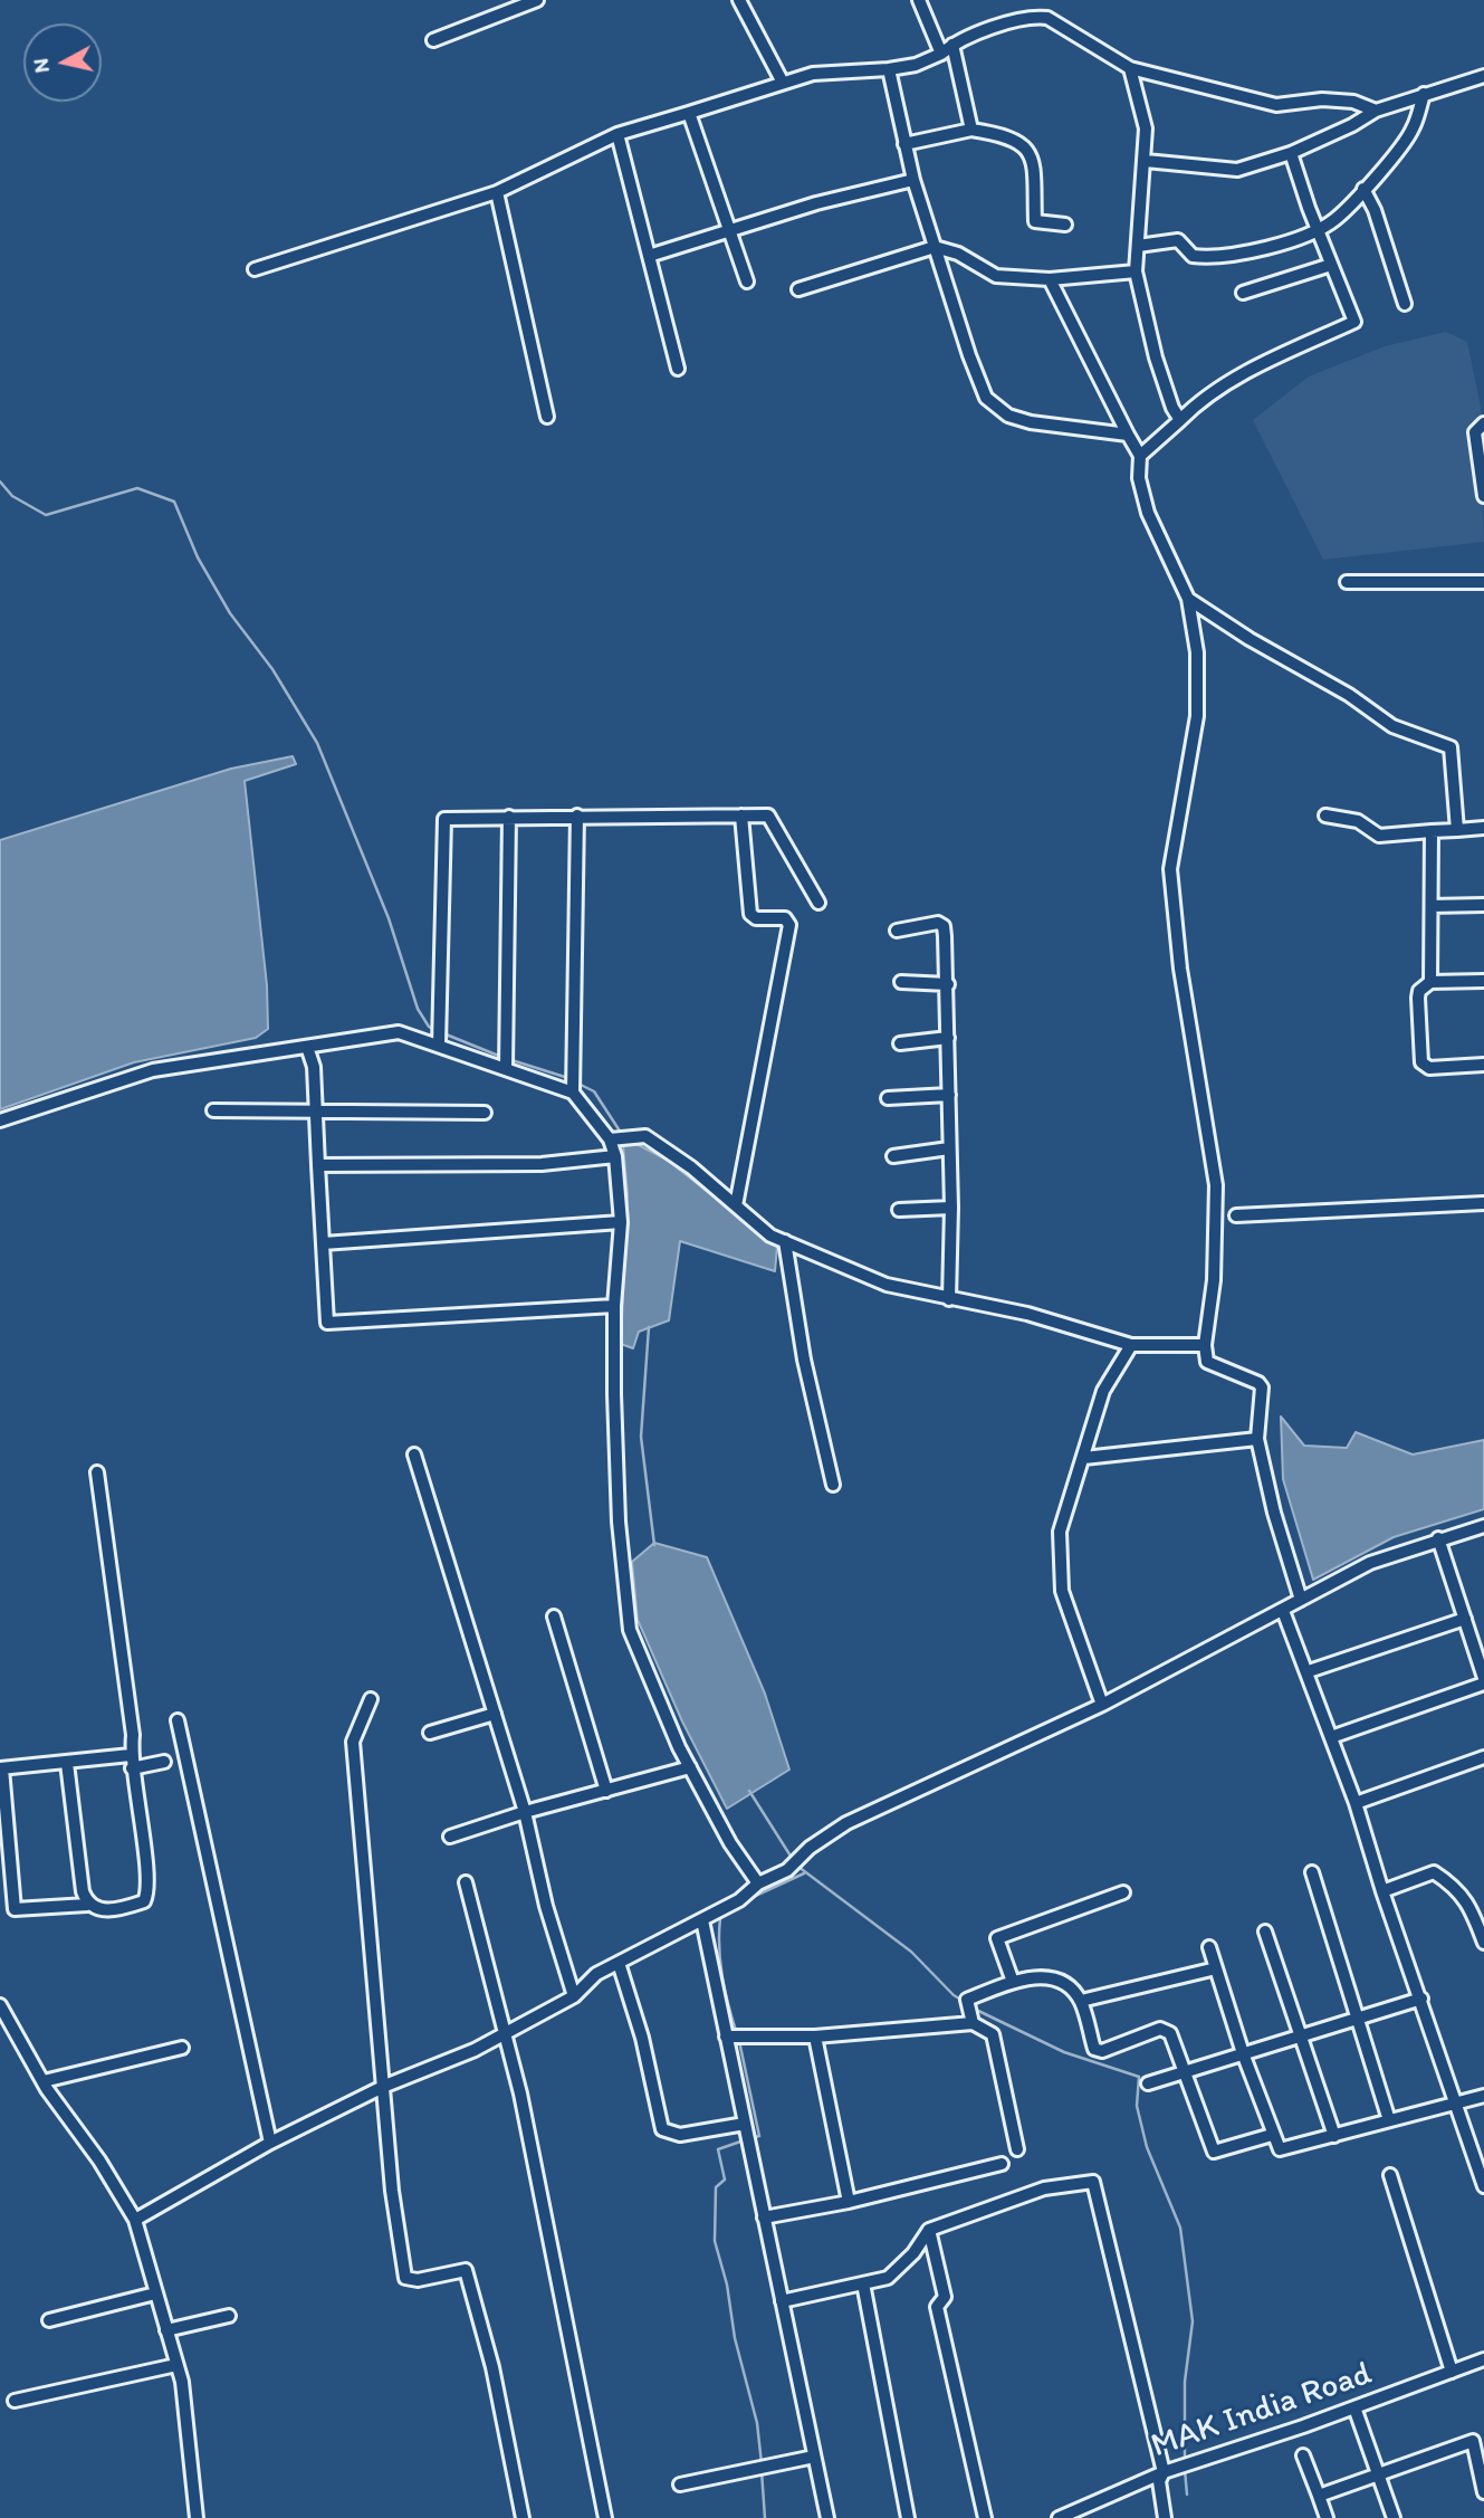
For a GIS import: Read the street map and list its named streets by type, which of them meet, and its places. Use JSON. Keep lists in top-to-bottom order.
{
  "streets": {
    "street": ["MAK India Road"]
  },
  "north": "left"
}
